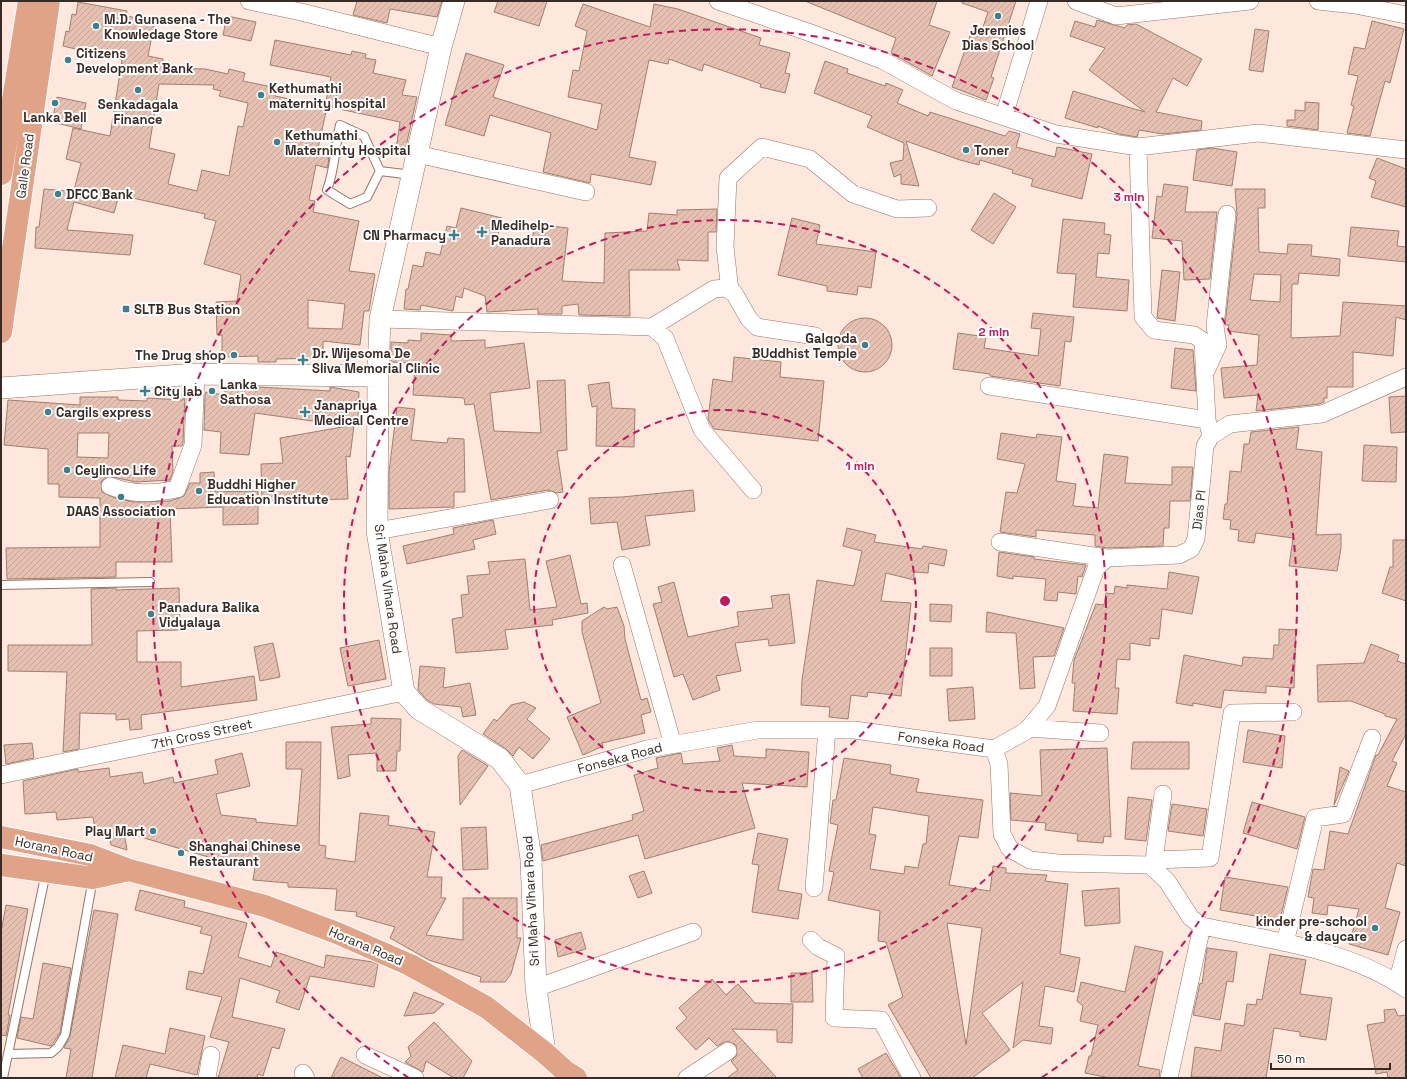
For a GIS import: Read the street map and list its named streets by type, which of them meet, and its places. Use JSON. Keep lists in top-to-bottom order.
{
  "streets": {
    "highway": ["Galle Road", "Horana Road"],
    "street": [
      "Dias Pl",
      "Sri Maha Vihara Road",
      "7th Cross Street",
      "Fonseka Road"
    ]
  },
  "crossings": [
    ["Sri Maha Vihara Road", "7th Cross Street"],
    ["Sri Maha Vihara Road", "Fonseka Road"],
    ["Sri Maha Vihara Road", "Horana Road"]
  ],
  "places": {
    "other": [
      "Jeremies Dias School",
      "M.D. Gunasena - The Knowledage Store",
      "Citizens Development Bank",
      "Senkadagala Finance",
      "Kethumathi maternity hospital",
      "Lanka Bell",
      "Kethumathi Materninty Hospital",
      "Toner",
      "DFCC Bank",
      "Galgoda BUddhist Temple",
      "The Drug shop",
      "Lanka Sathosa",
      "Cargils express",
      "Ceylinco Life",
      "Buddhi Higher Education Institute",
      "DAAS Association",
      "Panadura Balika Vidyalaya",
      "Play Mart",
      "Shanghai Chinese Restaurant",
      "kinder pre-school & daycare"
    ],
    "health": [
      "Medihelp- Panadura",
      "CN Pharmacy",
      "Dr. Wijesoma De Sliva Memorial Clinic",
      "City lab",
      "Janapriya Medical Centre"
    ],
    "transit": ["SLTB Bus Station"]
  },
  "scale_bar": "50 m",
  "rings": ["3 min", "2 min", "1 min"]
}
